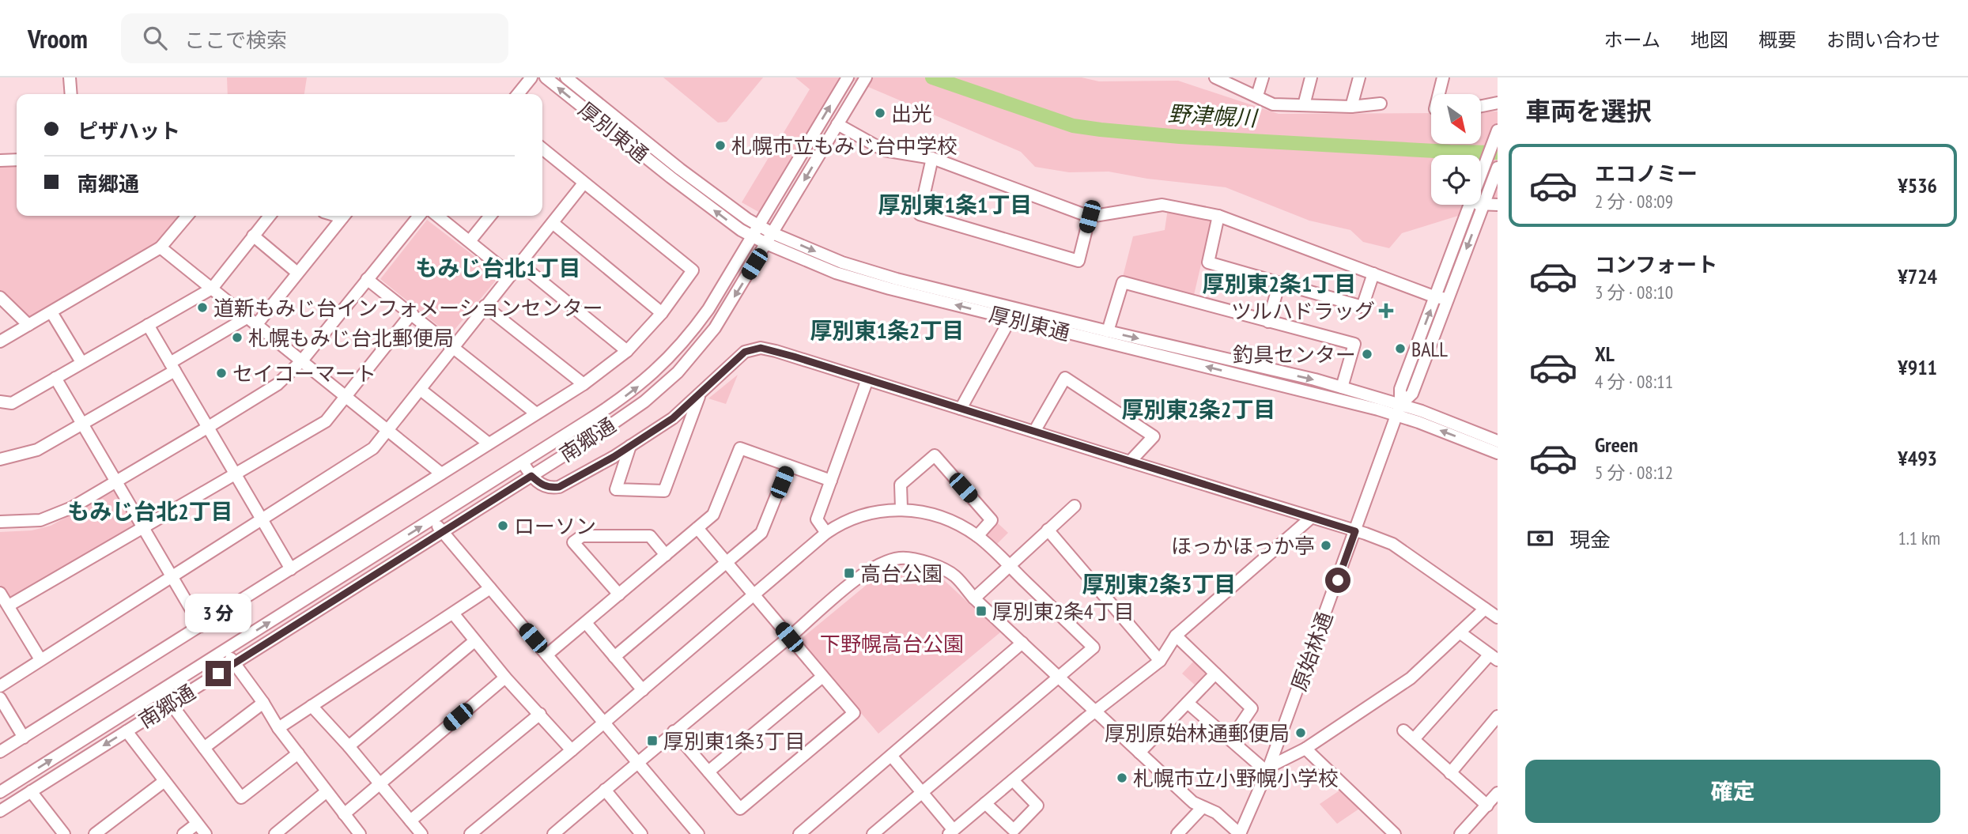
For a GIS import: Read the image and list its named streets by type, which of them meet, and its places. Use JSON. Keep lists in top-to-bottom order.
{
  "streets": {
    "street": ["厚別東通", "南郷通", "原始林通"]
  },
  "crossings": [
    ["厚別東通", "南郷通"],
    ["厚別東通", "原始林通"]
  ],
  "districts": [
    "厚別東1条1丁目",
    "もみじ台北1丁目",
    "厚別東2条1丁目",
    "厚別東1条2丁目",
    "厚別東2条2丁目",
    "もみじ台北2丁目",
    "厚別東2条3丁目"
  ],
  "water": ["野津幌川"],
  "parks": ["下野幌高台公園"],
  "places": {
    "other": [
      "出光",
      "札幌市立もみじ台中学校",
      "道新もみじ台インフォメーションセンター",
      "札幌もみじ台北郵便局",
      "BALL",
      "釣具センター",
      "セイコーマート",
      "ローソン",
      "ほっかほっか亭",
      "厚別原始林通郵便局",
      "札幌市立小野幌小学校"
    ],
    "health": ["ツルハドラッグ"],
    "transit": ["高台公園", "厚別東2条4丁目", "厚別東1条3丁目"]
  },
  "north": "bottom right",
  "page": {
    "header": "Vroom",
    "search": "ここで検索",
    "nav": [
      "ホーム",
      "地図",
      "概要",
      "お問い合わせ"
    ],
    "heading": "車両を選択",
    "banner": ["ピザハット", "南郷通"],
    "list": [
      {
        "name": "エコノミー",
        "note": "2 分 · 08:09",
        "value": "¥536"
      },
      {
        "name": "コンフォート",
        "note": "3 分 · 08:10",
        "value": "¥724"
      },
      {
        "name": "XL",
        "note": "4 分 · 08:11",
        "value": "¥911"
      },
      {
        "name": "Green",
        "note": "5 分 · 08:12",
        "value": "¥493"
      }
    ],
    "pay": ["現金", "1.1 km"],
    "bubble": "3 分",
    "buttons": "確定"
  }
}
